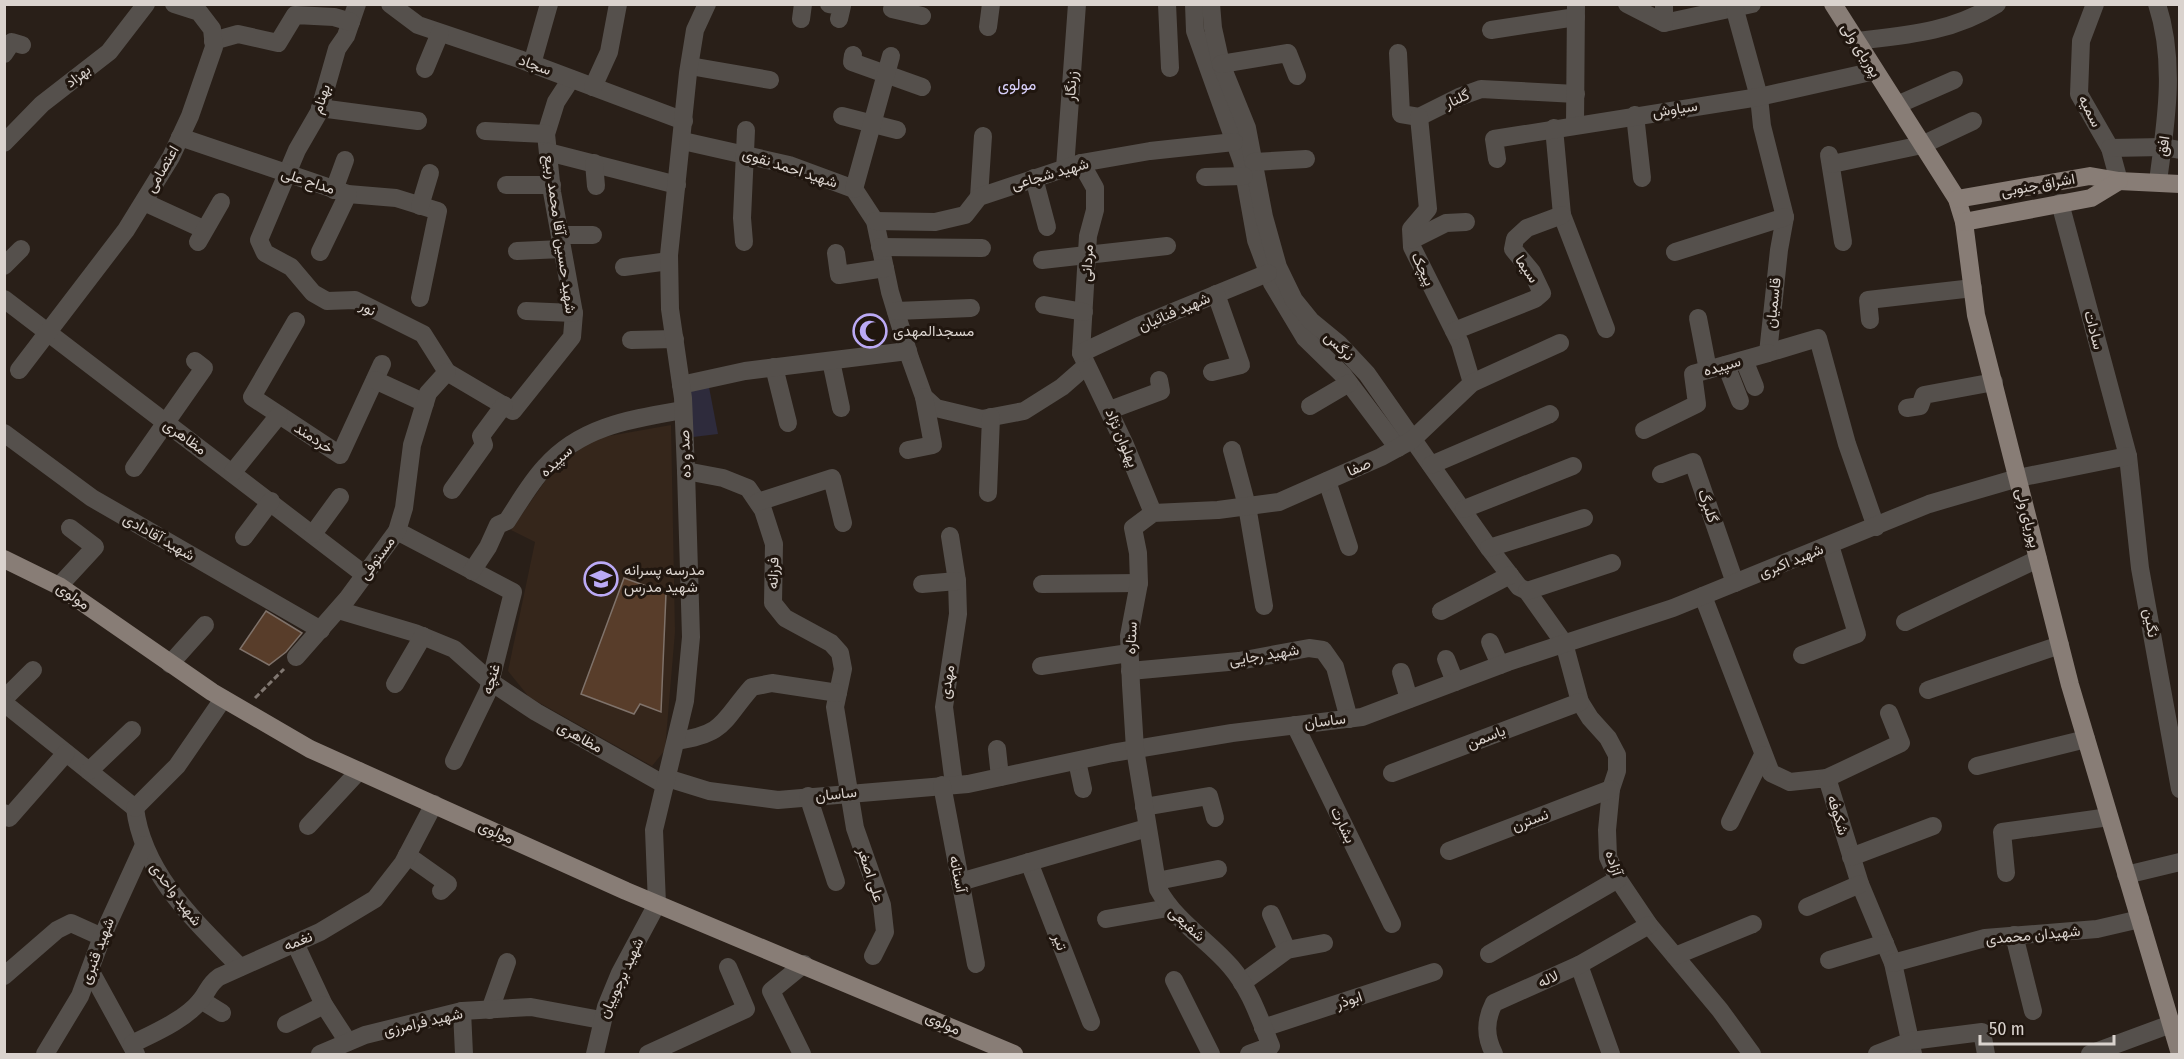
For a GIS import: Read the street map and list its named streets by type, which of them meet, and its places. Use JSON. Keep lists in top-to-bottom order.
{
  "streets": {
    "main road": ["پوریای ولی", "اشراق جنوبی", "مولوی"],
    "street": [
      "سجاد",
      "بهزاد",
      "زرنگار",
      "بهنام",
      "گلنار",
      "سیاوش",
      "سمیه",
      "افق",
      "شهید احمد نقوی",
      "اعتصامی",
      "شهید شجاعی",
      "مداح علی",
      "شهید حسین آقا محمد ربیع",
      "مردانی",
      "پیچک",
      "سیما",
      "قاسمیان",
      "نور",
      "شهید فنائیان",
      "سادات",
      "نرگس",
      "سپیده",
      "مظاهری",
      "خردمند",
      "پهلوان نژاد",
      "صد و ده",
      "صفا",
      "گلبرگ",
      "شهید آقادادی",
      "مستوفی",
      "شهید اکبری",
      "فرزانه",
      "نگین",
      "ستاره",
      "شهید رجایی",
      "غنچه",
      "مهدی",
      "ساسان",
      "یاسمن",
      "شکوفه",
      "نسترن",
      "بشارت",
      "آزاده",
      "آستانه",
      "علی اصغر",
      "شهید واحدی",
      "شفیعی",
      "شهیدان محمدی",
      "نغمه",
      "تیر",
      "شهید قنبری",
      "شهید برجوییان",
      "لاله",
      "ابوذر",
      "شهید فرامرزی"
    ]
  },
  "crossings": [
    ["پوریای ولی", "سیاوش"],
    ["پوریای ولی", "اشراق جنوبی"],
    ["پوریای ولی", "شهید اکبری"],
    ["پوریای ولی", "شهیدان محمدی"],
    ["سجاد", "شهید حسین آقا محمد ربیع"],
    ["سجاد", "صد و ده"],
    ["زرنگار", "شهید شجاعی"],
    ["زرنگار", "مردانی"],
    ["بهنام", "اعتصامی"],
    ["بهنام", "مداح علی"],
    ["بهنام", "نور"],
    ["گلنار", "پیچک"],
    ["سیاوش", "قاسمیان"],
    ["سمیه", "اشراق جنوبی"],
    ["افق", "اشراق جنوبی"],
    ["شهید احمد نقوی", "شهید شجاعی"],
    ["شهید احمد نقوی", "صد و ده"],
    ["اعتصامی", "مداح علی"],
    ["اعتصامی", "مظاهری"],
    ["شهید شجاعی", "مردانی"],
    ["شهید شجاعی", "نرگس"],
    ["مداح علی", "نور"],
    ["اشراق جنوبی", "سادات"],
    ["شهید حسین آقا محمد ربیع", "نور"],
    ["مردانی", "شهید فنائیان"],
    ["مردانی", "پهلوان نژاد"],
    ["پیچک", "سیما"],
    ["پیچک", "صفا"],
    ["قاسمیان", "سپیده"],
    ["قاسمیان", "شهید اکبری"],
    ["نور", "مستوفی"],
    ["شهید فنائیان", "نرگس"],
    ["شهید فنائیان", "پهلوان نژاد"],
    ["سادات", "شهید اکبری"],
    ["سادات", "نگین"],
    ["نرگس", "صفا"],
    ["نرگس", "شهید اکبری"],
    ["نرگس", "ساسان"],
    ["نرگس", "آزاده"],
    ["سپیده", "صد و ده"],
    ["سپیده", "غنچه"],
    ["مظاهری", "خردمند"],
    ["مظاهری", "صد و ده"],
    ["مظاهری", "مستوفی"],
    ["مظاهری", "غنچه"],
    ["مظاهری", "ساسان"],
    ["خردمند", "مستوفی"],
    ["پهلوان نژاد", "صفا"],
    ["پهلوان نژاد", "ستاره"],
    ["صد و ده", "فرزانه"],
    ["صد و ده", "مولوی"],
    ["صد و ده", "ساسان"],
    ["صد و ده", "شهید برجوییان"],
    ["صفا", "ستاره"],
    ["گلبرگ", "شهید اکبری"],
    ["شهید آقادادی", "مستوفی"],
    ["شهید اکبری", "نگین"],
    ["شهید اکبری", "ساسان"],
    ["شهید اکبری", "شکوفه"],
    ["شهید اکبری", "آزاده"],
    ["فرزانه", "ساسان"],
    ["فرزانه", "علی اصغر"],
    ["مولوی", "نغمه"],
    ["مولوی", "شهید برجوییان"],
    ["ستاره", "شهید رجایی"],
    ["ستاره", "ساسان"],
    ["ستاره", "شفیعی"],
    ["شهید رجایی", "ساسان"],
    ["مهدی", "ساسان"],
    ["مهدی", "آستانه"],
    ["ساسان", "بشارت"],
    ["ساسان", "آزاده"],
    ["ساسان", "آستانه"],
    ["ساسان", "علی اصغر"],
    ["ساسان", "شفیعی"],
    ["یاسمن", "آزاده"],
    ["شکوفه", "شهیدان محمدی"],
    ["نسترن", "آزاده"],
    ["آزاده", "لاله"],
    ["شهید واحدی", "نغمه"],
    ["شهید واحدی", "شهید قنبری"],
    ["شفیعی", "ابوذر"],
    ["شهید برجوییان", "شهید فرامرزی"]
  ],
  "districts": ["مولوی"],
  "places": {
    "mosque": ["مسجدالمهدی"],
    "school or university": ["مدرسه پسرانه شهید مدرس"]
  },
  "scale_bar": "50 m"
}
